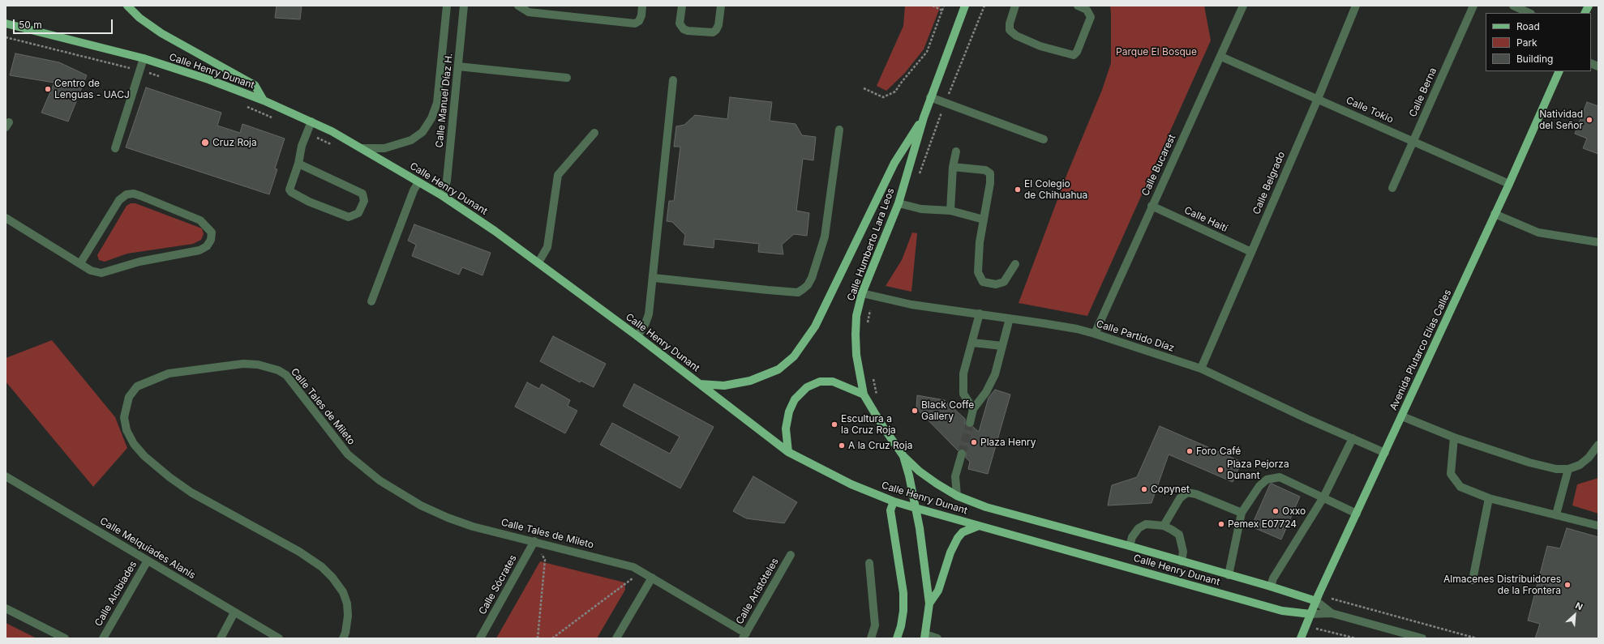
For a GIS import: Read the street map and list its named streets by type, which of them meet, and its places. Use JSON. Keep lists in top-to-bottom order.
{
  "streets": {
    "main road": ["Calle Henry Dunant", "Calle Humberto Lara Leos", "Avenida Plutarco Elías Calles"],
    "street": [
      "Calle Berna",
      "Calle Manuel Díaz H.",
      "Calle Tokio",
      "Calle Bucarest",
      "Calle Belgrado",
      "Calle Haití",
      "Calle Partido Díaz",
      "Calle Tales de Mileto",
      "Calle Melquíades Alanís",
      "Calle Sócrates",
      "Calle Aristóteles",
      "Calle Alcibíades"
    ]
  },
  "crossings": [
    ["Calle Henry Dunant", "Calle Manuel Díaz H."],
    ["Calle Henry Dunant", "Calle Humberto Lara Leos"],
    ["Calle Henry Dunant", "Avenida Plutarco Elías Calles"],
    ["Calle Berna", "Calle Tokio"],
    ["Calle Tokio", "Calle Bucarest"],
    ["Calle Tokio", "Calle Belgrado"],
    ["Calle Tokio", "Avenida Plutarco Elías Calles"],
    ["Calle Bucarest", "Calle Haití"],
    ["Calle Bucarest", "Calle Partido Díaz"],
    ["Calle Belgrado", "Calle Haití"],
    ["Calle Belgrado", "Calle Partido Díaz"],
    ["Calle Humberto Lara Leos", "Calle Partido Díaz"],
    ["Calle Partido Díaz", "Avenida Plutarco Elías Calles"],
    ["Calle Tales de Mileto", "Calle Sócrates"],
    ["Calle Tales de Mileto", "Calle Aristóteles"],
    ["Calle Melquíades Alanís", "Calle Alcibíades"]
  ],
  "parks": ["Parque El Bosque"],
  "places": [
    "Centro de Lenguas - UACJ",
    "Natividad del Señor",
    "Cruz Roja",
    "El Colegio de Chihuahua",
    "Black Coffe Gallery",
    "Escultura a la Cruz Roja",
    "Plaza Henry",
    "A la Cruz Roja",
    "Foro Café",
    "Plaza Pejorza Dunant",
    "Copynet",
    "Oxxo",
    "Pemex E07724",
    "Almacenes Distribuidores de la Frontera"
  ],
  "legend": ["Road", "Park", "Building"],
  "scale_bar": "50 m",
  "north": "top right"
}
